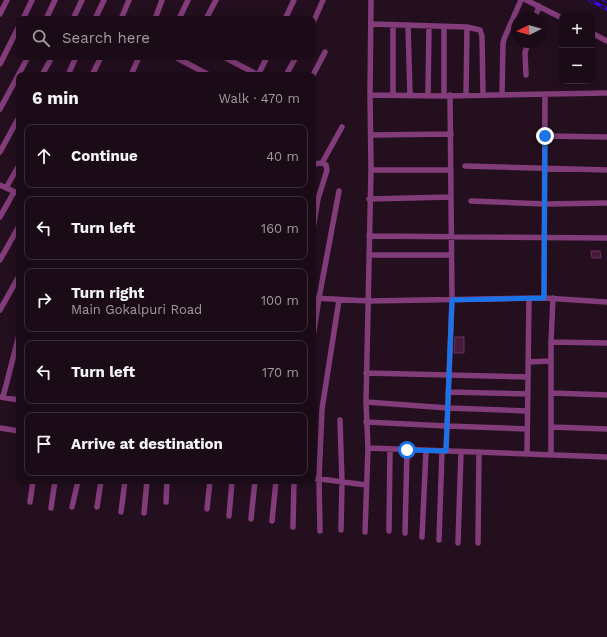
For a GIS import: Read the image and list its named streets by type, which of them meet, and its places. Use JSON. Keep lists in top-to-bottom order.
{
  "north": "left",
  "page": {
    "map_buttons": ["+", "−"],
    "search": "Search here",
    "heading": ["6 min", "Walk · 470 m"],
    "list": [
      ["Continue", "40 m"],
      ["Turn left", "160 m"],
      ["Turn right", "Main Gokalpuri Road", "100 m"],
      ["Turn left", "170 m"],
      "Arrive at destination"
    ]
  }
}
